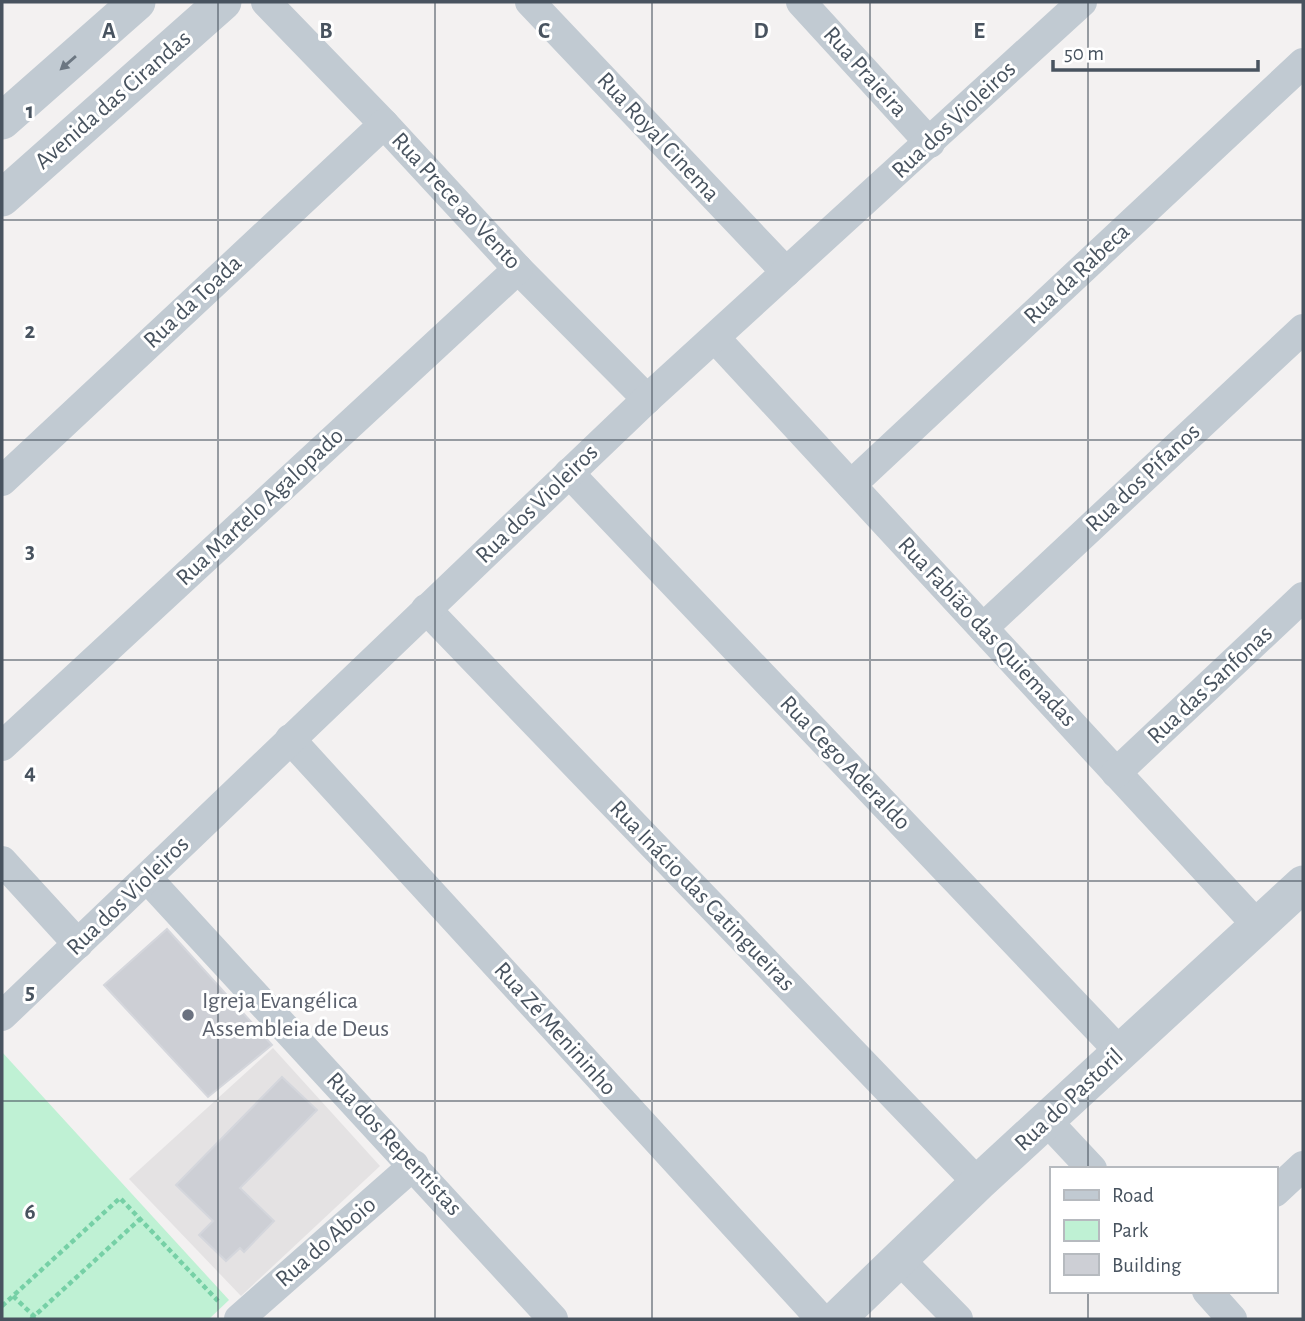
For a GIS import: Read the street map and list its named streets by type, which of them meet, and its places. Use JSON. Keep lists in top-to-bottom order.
{
  "streets": {
    "street": [
      "Rua Praieira",
      "Avenida das Cirandas",
      "Rua dos Violeiros",
      "Rua Royal Cinema",
      "Rua Prece ao Vento",
      "Rua da Rabeca",
      "Rua da Toada",
      "Rua dos Pifanos",
      "Rua Martelo Agalopado",
      "Rua Fabião das Quiemadas",
      "Rua das Sanfonas",
      "Rua Cego Aderaldo",
      "Rua Inácio das Catingueiras",
      "Rua Zé Menininho",
      "Rua do Pastoril",
      "Rua dos Repentistas",
      "Rua do Aboio"
    ]
  },
  "crossings": [
    ["Rua Praieira", "Rua dos Violeiros"],
    ["Rua dos Violeiros", "Rua Royal Cinema"],
    ["Rua dos Violeiros", "Rua Prece ao Vento"],
    ["Rua dos Violeiros", "Rua Fabião das Quiemadas"],
    ["Rua dos Violeiros", "Rua Cego Aderaldo"],
    ["Rua dos Violeiros", "Rua Inácio das Catingueiras"],
    ["Rua dos Violeiros", "Rua Zé Menininho"],
    ["Rua dos Violeiros", "Rua dos Repentistas"],
    ["Rua Prece ao Vento", "Rua da Toada"],
    ["Rua Prece ao Vento", "Rua Martelo Agalopado"],
    ["Rua da Rabeca", "Rua Fabião das Quiemadas"],
    ["Rua dos Pifanos", "Rua Fabião das Quiemadas"],
    ["Rua Fabião das Quiemadas", "Rua das Sanfonas"],
    ["Rua Fabião das Quiemadas", "Rua do Pastoril"],
    ["Rua Cego Aderaldo", "Rua do Pastoril"],
    ["Rua Inácio das Catingueiras", "Rua do Pastoril"],
    ["Rua dos Repentistas", "Rua do Aboio"]
  ],
  "places": ["Igreja Evangélica Assembleia de Deus"],
  "legend": ["Road", "Park", "Building"],
  "scale_bar": "50 m",
  "grid": {
    "columns": [
      "A",
      "B",
      "C",
      "D",
      "E"
    ],
    "rows": [
      "1",
      "2",
      "3",
      "4",
      "5",
      "6"
    ]
  }
}
